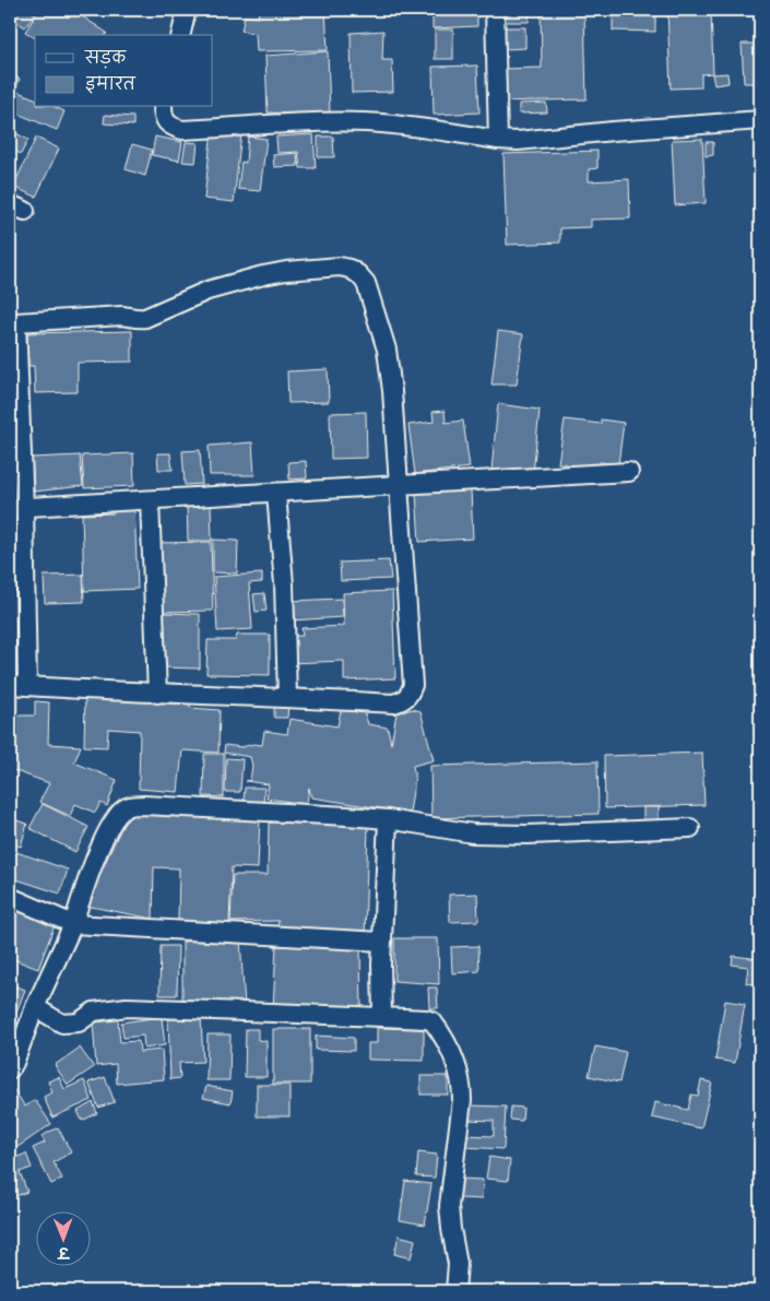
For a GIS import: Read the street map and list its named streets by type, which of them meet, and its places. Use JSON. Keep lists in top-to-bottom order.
{
  "legend": ["सड़क", "इमारत"],
  "north": "bottom"
}
